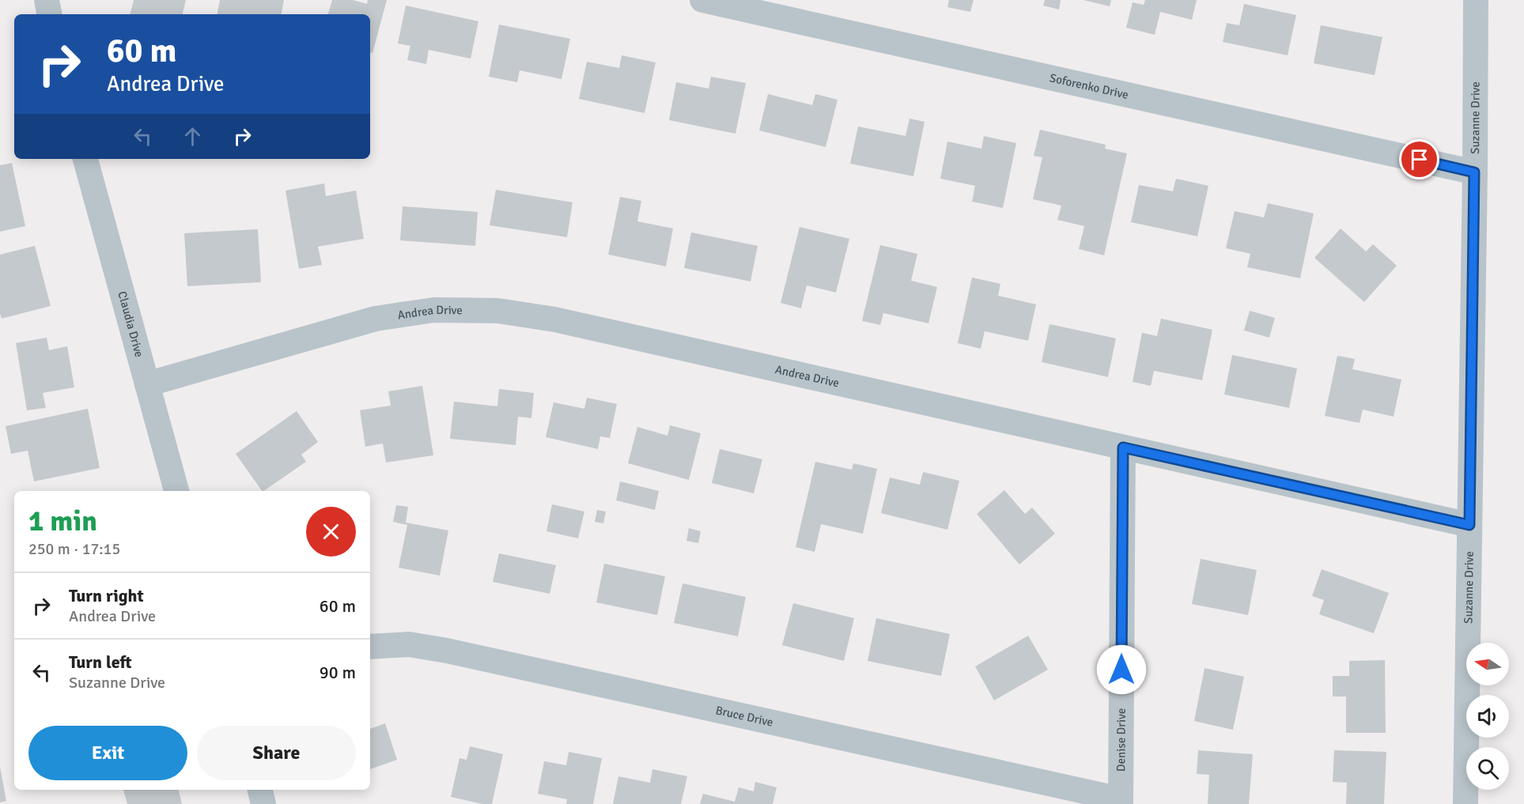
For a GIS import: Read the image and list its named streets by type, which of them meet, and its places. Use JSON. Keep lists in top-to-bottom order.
{
  "streets": {
    "street": [
      "Soforenko Drive",
      "Suzanne Drive",
      "Andrea Drive",
      "Claudia Drive",
      "Bruce Drive",
      "Denise Drive"
    ]
  },
  "crossings": [
    ["Soforenko Drive", "Suzanne Drive"],
    ["Suzanne Drive", "Andrea Drive"],
    ["Andrea Drive", "Claudia Drive"],
    ["Andrea Drive", "Denise Drive"],
    ["Bruce Drive", "Denise Drive"]
  ],
  "north": "left",
  "page": {
    "turn": ["60 m", "Andrea Drive"],
    "heading": ["1 min", "250 m · 17:15"],
    "list": [
      {
        "name": "Turn right",
        "note": "Andrea Drive",
        "value": "60 m"
      },
      {
        "name": "Turn left",
        "note": "Suzanne Drive",
        "value": "90 m"
      }
    ],
    "buttons": ["Exit", "Share"]
  }
}
